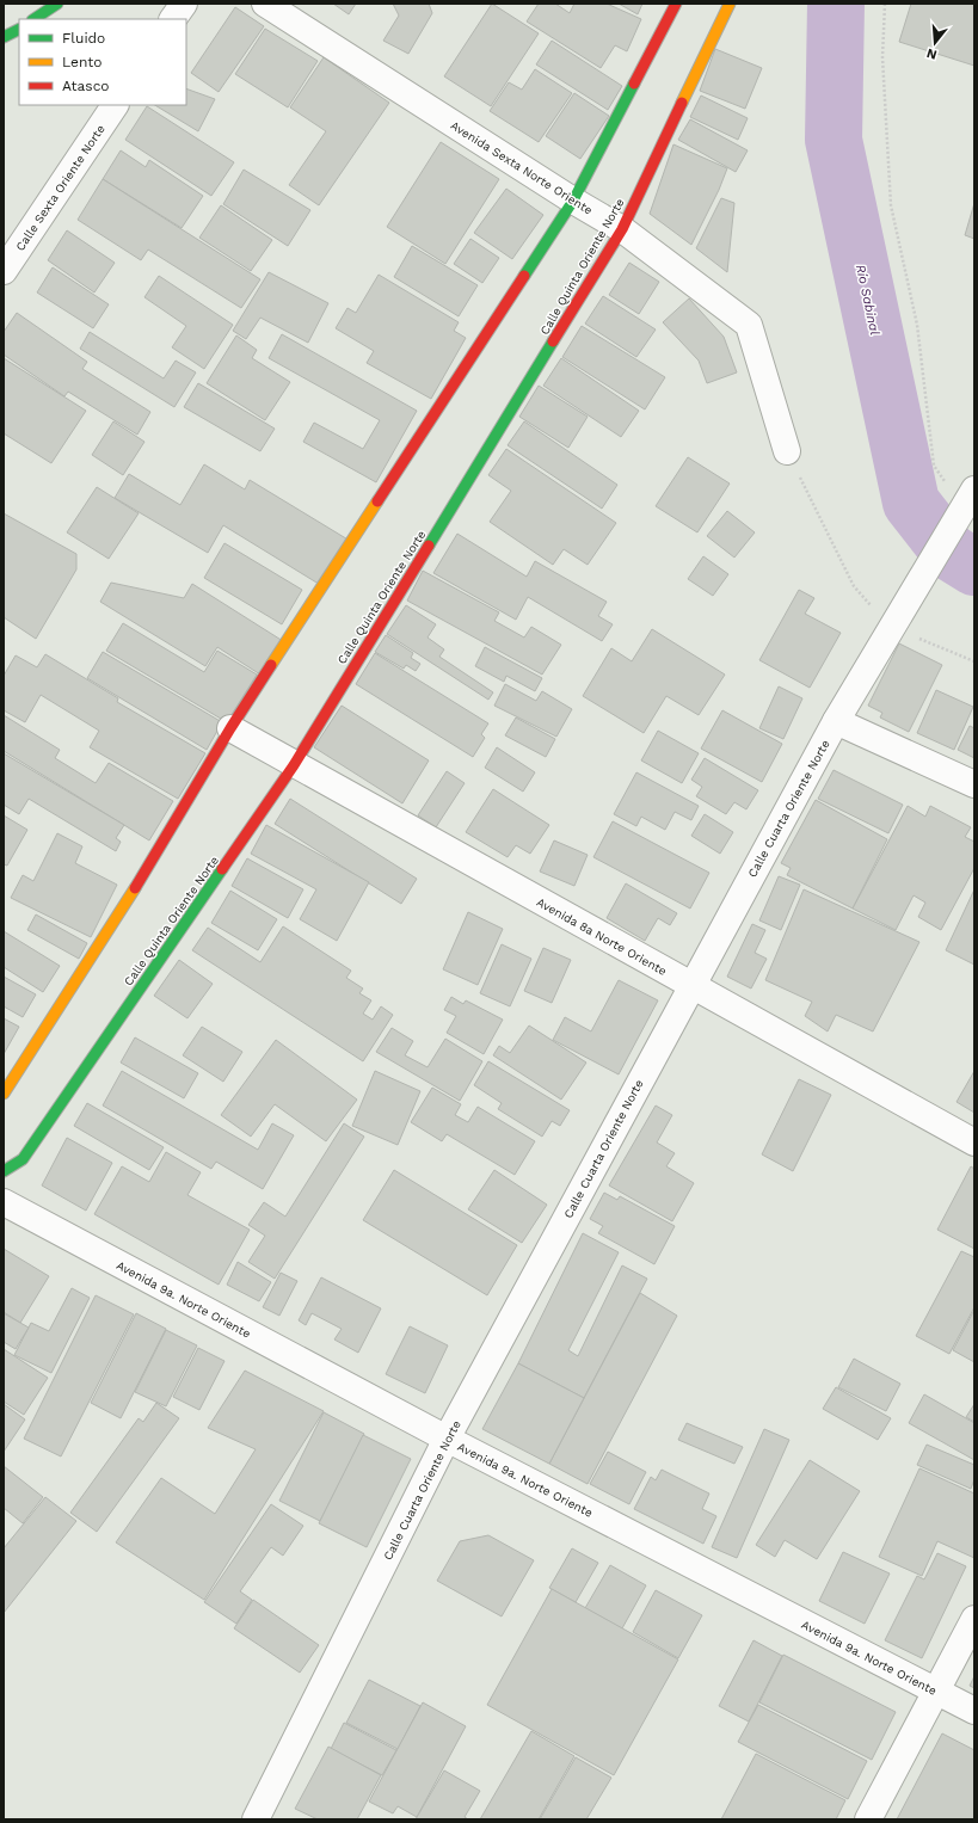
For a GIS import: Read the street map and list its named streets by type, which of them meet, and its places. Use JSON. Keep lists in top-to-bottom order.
{
  "streets": {
    "street": [
      "Avenida Sexta Norte Oriente",
      "Calle Sexta Oriente Norte",
      "Calle Quinta Oriente Norte",
      "Calle Cuarta Oriente Norte",
      "Avenida 8a Norte Oriente",
      "Avenida 9a. Norte Oriente"
    ]
  },
  "crossings": [
    ["Avenida Sexta Norte Oriente", "Calle Quinta Oriente Norte"],
    ["Calle Quinta Oriente Norte", "Avenida 8a Norte Oriente"],
    ["Calle Cuarta Oriente Norte", "Avenida 8a Norte Oriente"],
    ["Calle Cuarta Oriente Norte", "Avenida 9a. Norte Oriente"]
  ],
  "water": ["Río Sabinal"],
  "legend": ["Fluido", "Lento", "Atasco"],
  "north": "bottom"
}
